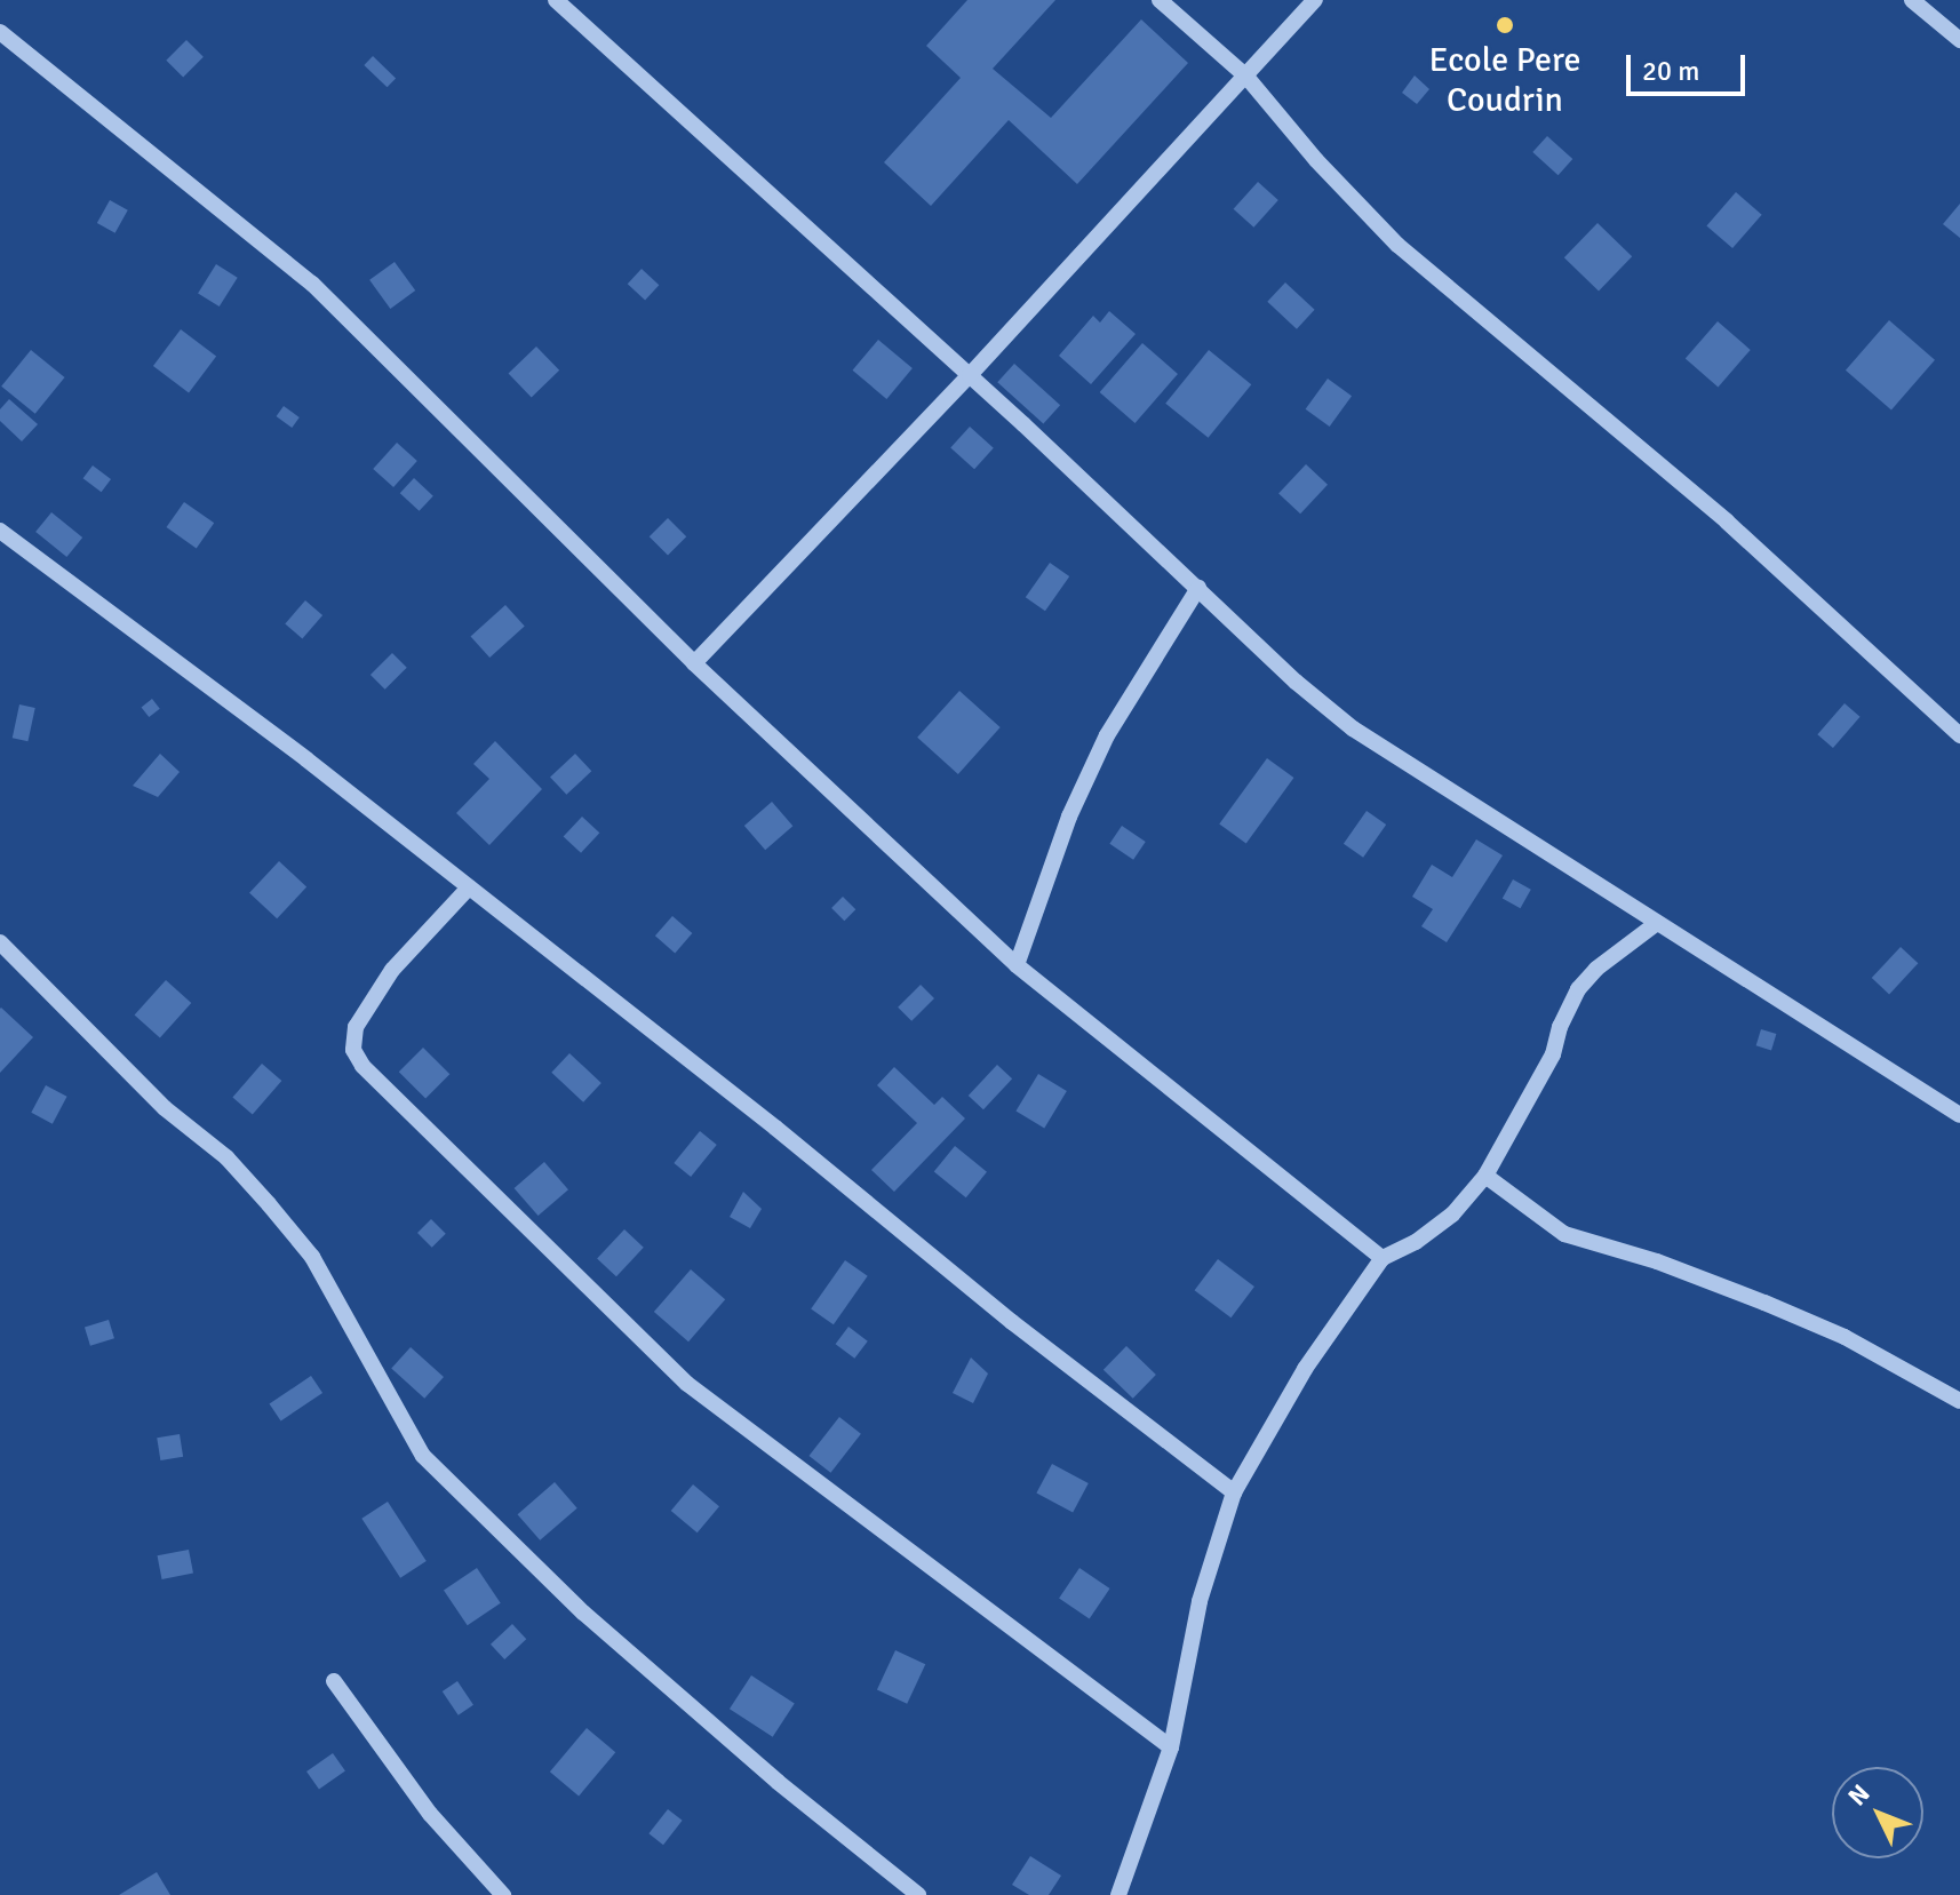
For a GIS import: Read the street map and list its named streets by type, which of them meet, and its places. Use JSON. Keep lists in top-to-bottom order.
{
  "places": ["Ecole Pere Coudrin"],
  "scale_bar": "20 m",
  "north": "top left"
}
